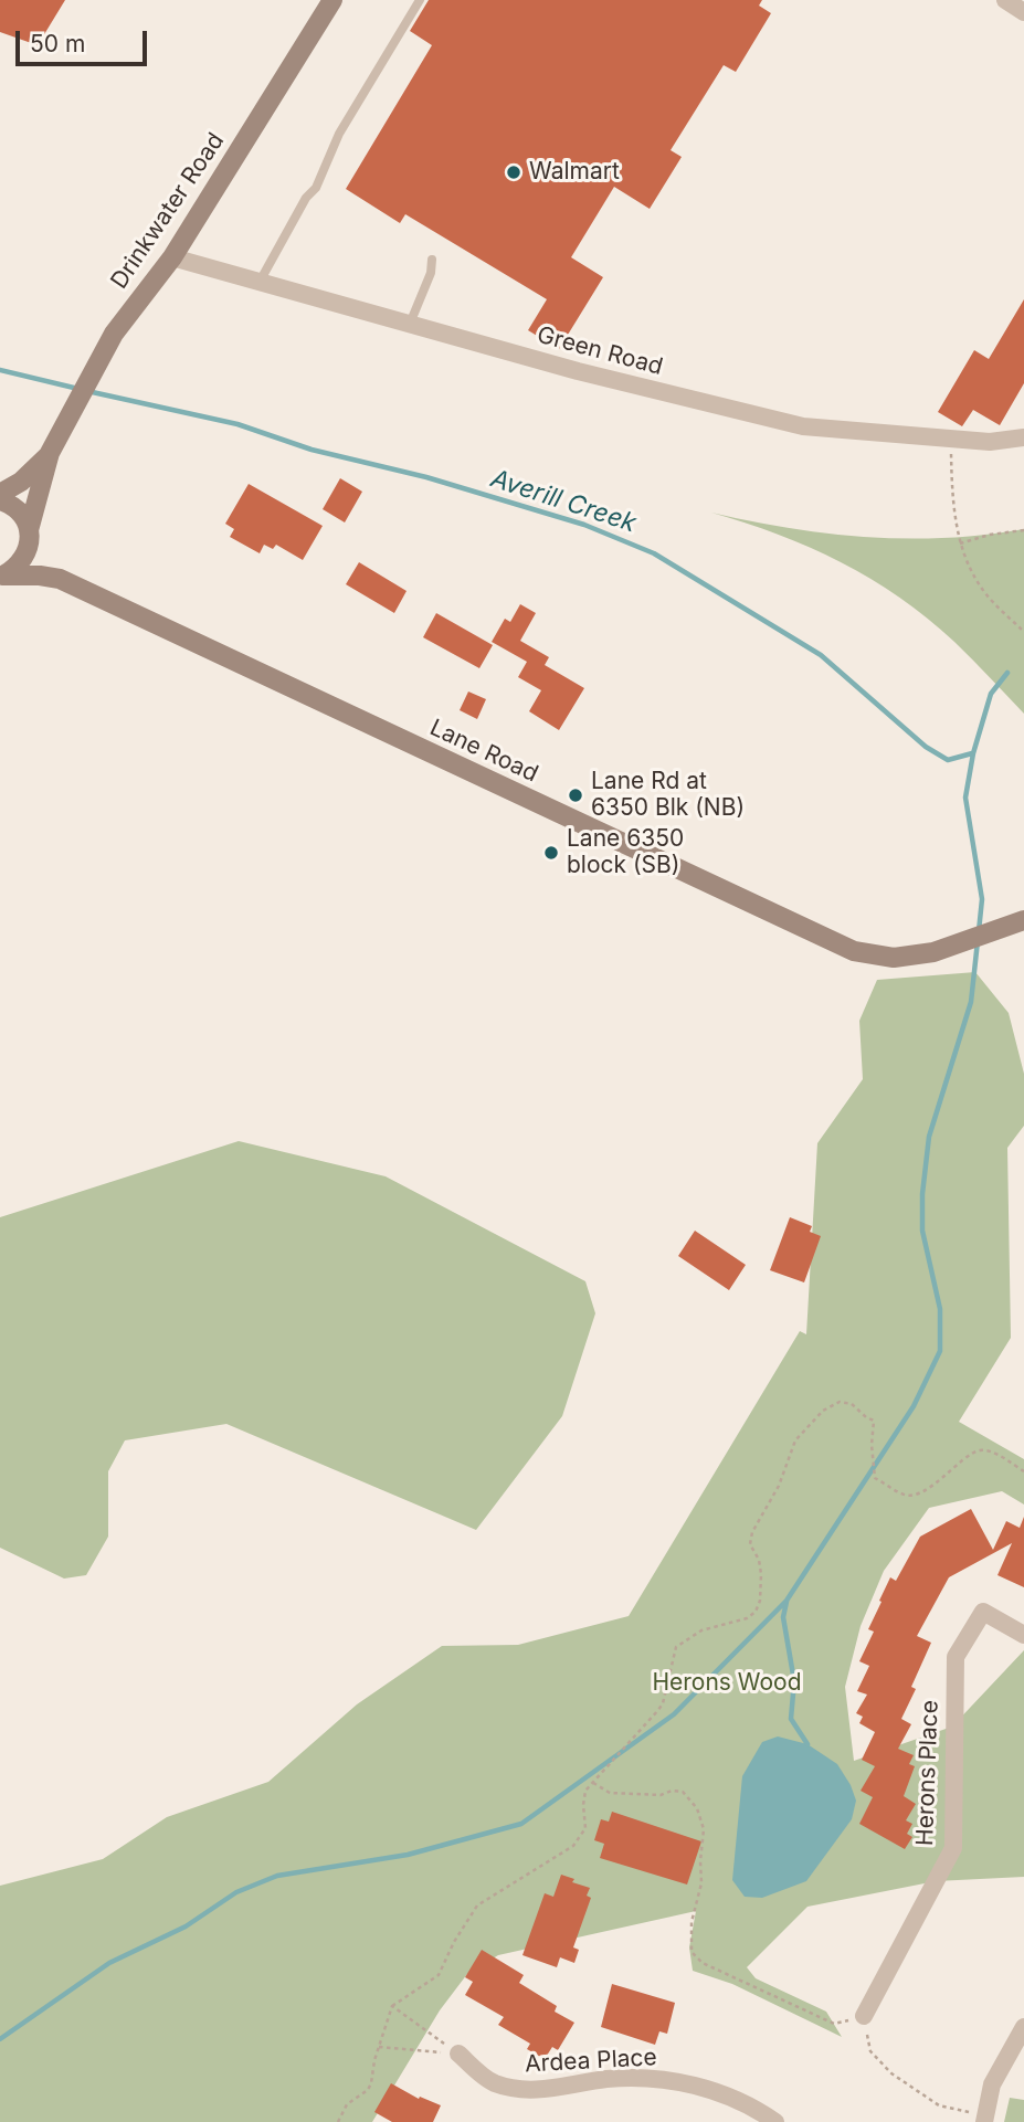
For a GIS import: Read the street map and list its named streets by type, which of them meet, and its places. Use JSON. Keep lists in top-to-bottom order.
{
  "streets": {
    "street": [
      "Drinkwater Road",
      "Green Road",
      "Lane Road",
      "Herons Place",
      "Ardea Place"
    ]
  },
  "crossings": [
    ["Drinkwater Road", "Green Road"],
    ["Drinkwater Road", "Lane Road"]
  ],
  "water": ["Averill Creek"],
  "parks": ["Herons Wood"],
  "places": ["Walmart", "Lane Rd at 6350 Blk (NB)", "Lane 6350 block (SB)"],
  "scale_bar": "50 m"
}
